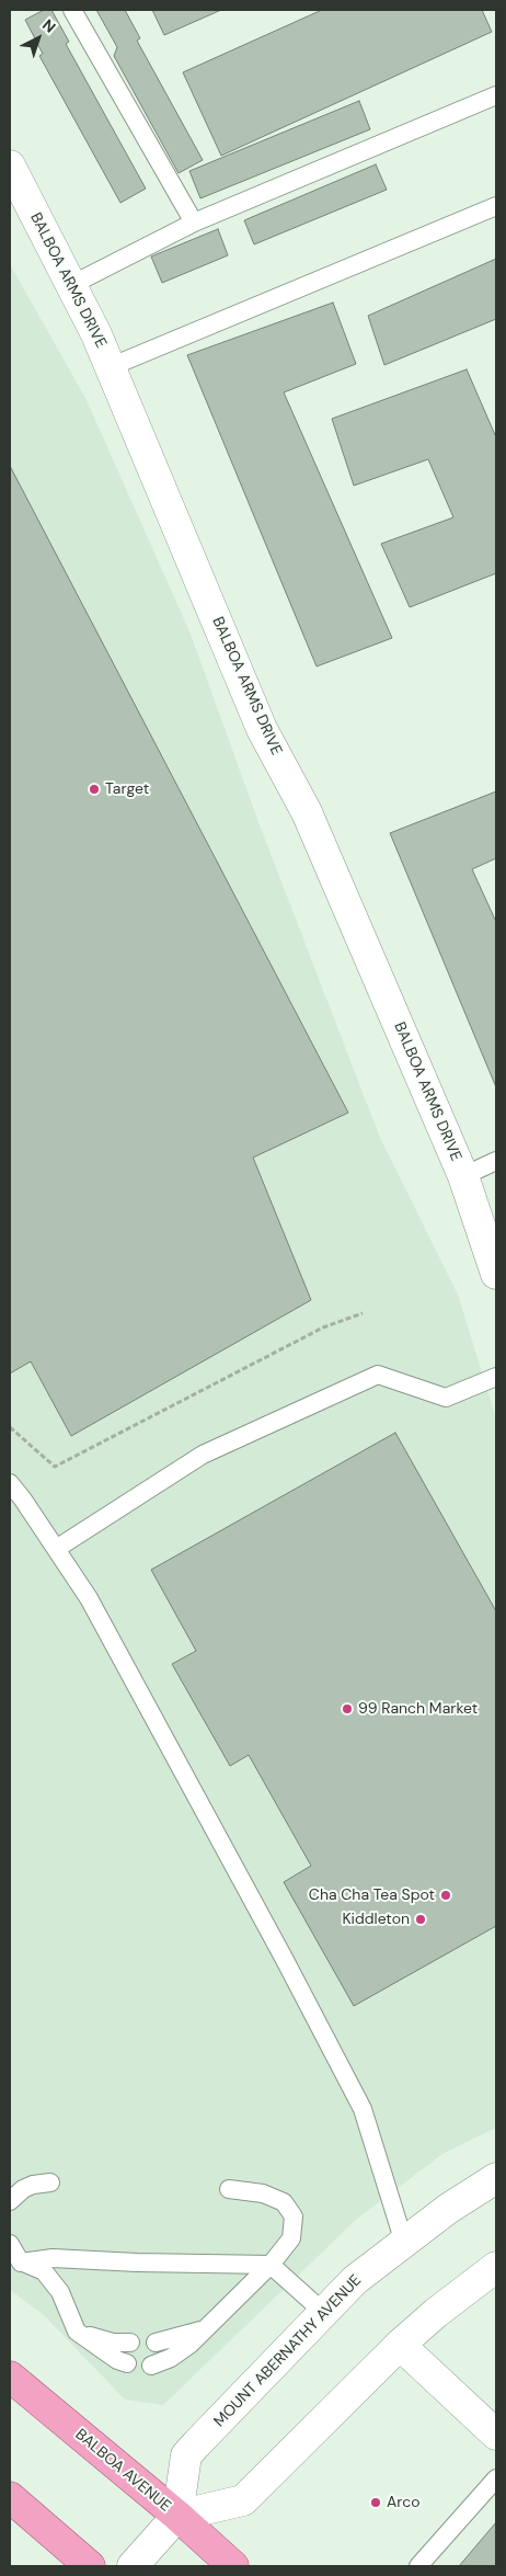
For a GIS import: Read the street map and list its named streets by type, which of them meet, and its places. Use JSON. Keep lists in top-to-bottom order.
{
  "streets": {
    "main road": ["BALBOA AVENUE"],
    "street": ["BALBOA ARMS DRIVE", "MOUNT ABERNATHY AVENUE"]
  },
  "crossings": [
    ["MOUNT ABERNATHY AVENUE", "BALBOA AVENUE"]
  ],
  "places": [
    "Target",
    "99 Ranch Market",
    "Cha Cha Tea Spot",
    "Kiddleton",
    "Arco"
  ],
  "north": "top right"
}
